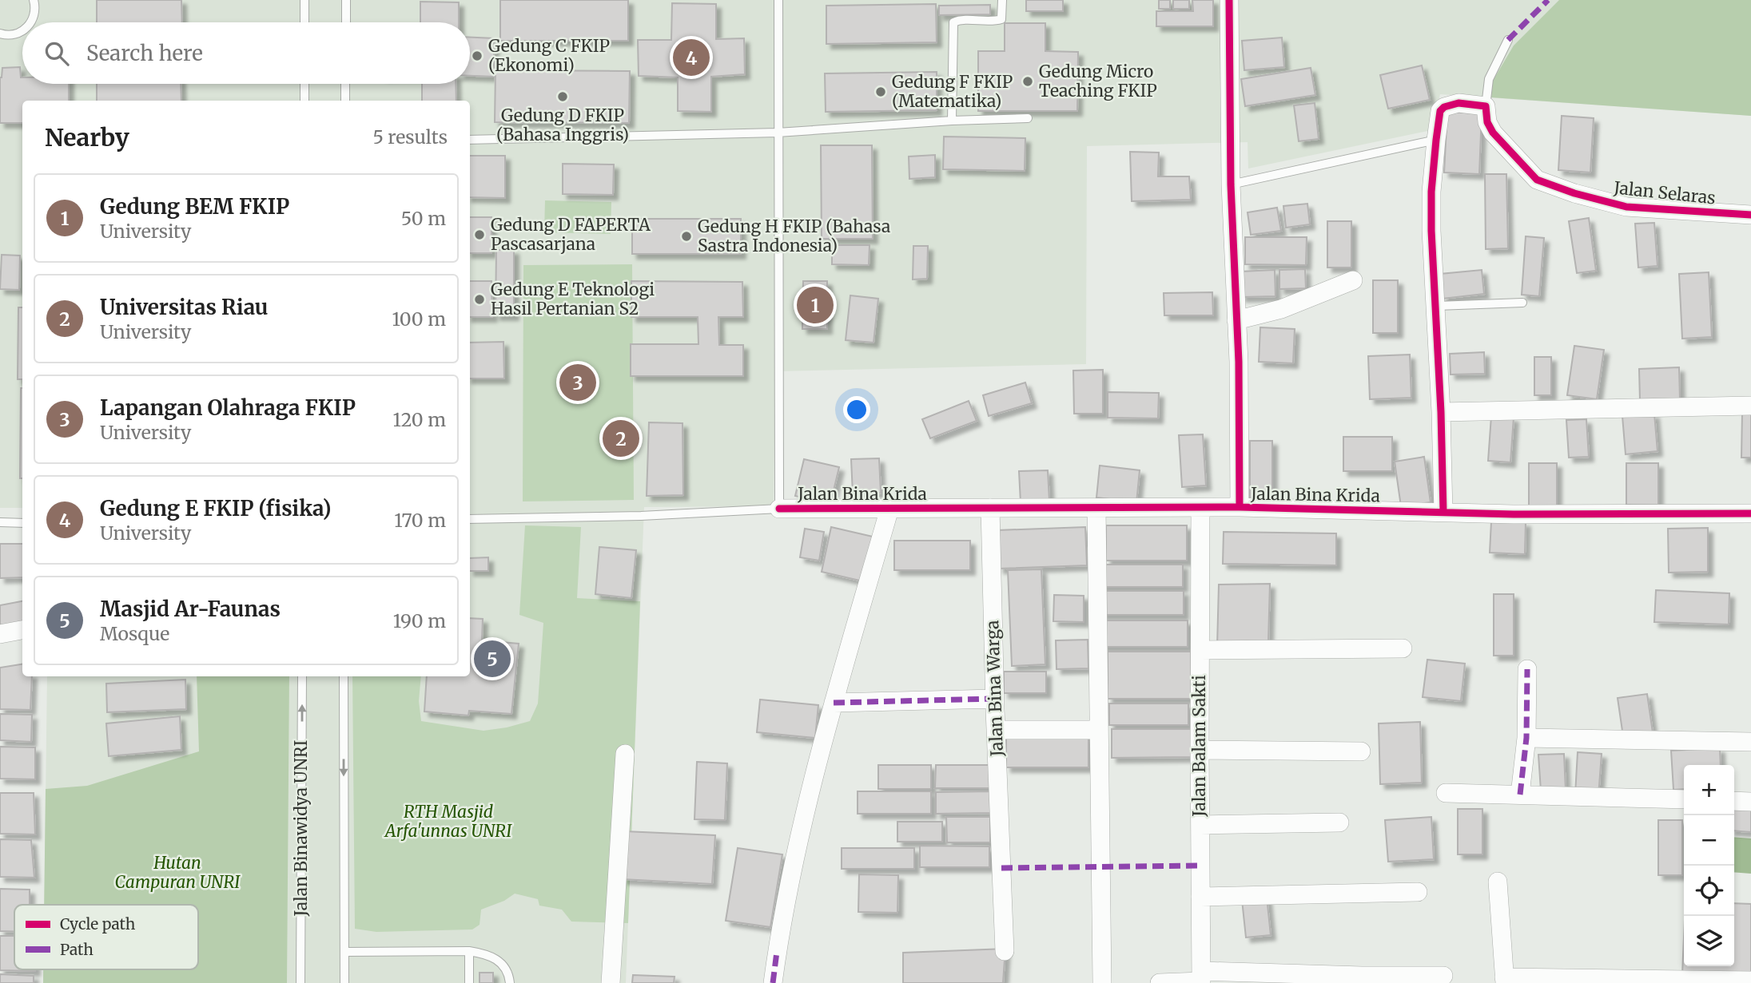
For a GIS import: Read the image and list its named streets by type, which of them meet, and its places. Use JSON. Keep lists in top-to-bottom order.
{
  "streets": {
    "street": [
      "Jalan Selaras",
      "Jalan Bina Krida",
      "Jalan Bina Warga",
      "Jalan Balam Sakti"
    ],
    "lane": ["Jalan Binawidya UNRI"]
  },
  "crossings": [
    ["Jalan Bina Krida", "Jalan Bina Warga"],
    ["Jalan Bina Krida", "Jalan Balam Sakti"]
  ],
  "parks": ["RTH Masjid Arfa'unnas UNRI", "Hutan Campuran UNRI"],
  "places": [
    "Gedung C FKIP (Ekonomi)",
    "Gedung Micro Teaching FKIP",
    "Gedung F FKIP (Matematika)",
    "Gedung D FKIP (Bahasa Inggris)",
    "Gedung D FAPERTA Pascasarjana",
    "Gedung H FKIP (Bahasa Sastra Indonesia)",
    "Gedung E Teknologi Hasil Pertanian S2"
  ],
  "legend": ["Cycle path", "Path"],
  "page": {
    "search": "Search here",
    "pins": [
      "4",
      "1",
      "3",
      "2",
      "5"
    ],
    "heading": ["Nearby", "5 results"],
    "list": [
      {
        "mark": "1",
        "name": "Gedung BEM FKIP",
        "note": "University",
        "value": "50 m"
      },
      {
        "mark": "2",
        "name": "Universitas Riau",
        "note": "University",
        "value": "100 m"
      },
      {
        "mark": "3",
        "name": "Lapangan Olahraga FKIP",
        "note": "University",
        "value": "120 m"
      },
      {
        "mark": "4",
        "name": "Gedung E FKIP (fisika)",
        "note": "University",
        "value": "170 m"
      },
      {
        "mark": "5",
        "name": "Masjid Ar-Faunas",
        "note": "Mosque",
        "value": "190 m"
      }
    ],
    "map_buttons": ["+", "−"]
  }
}
